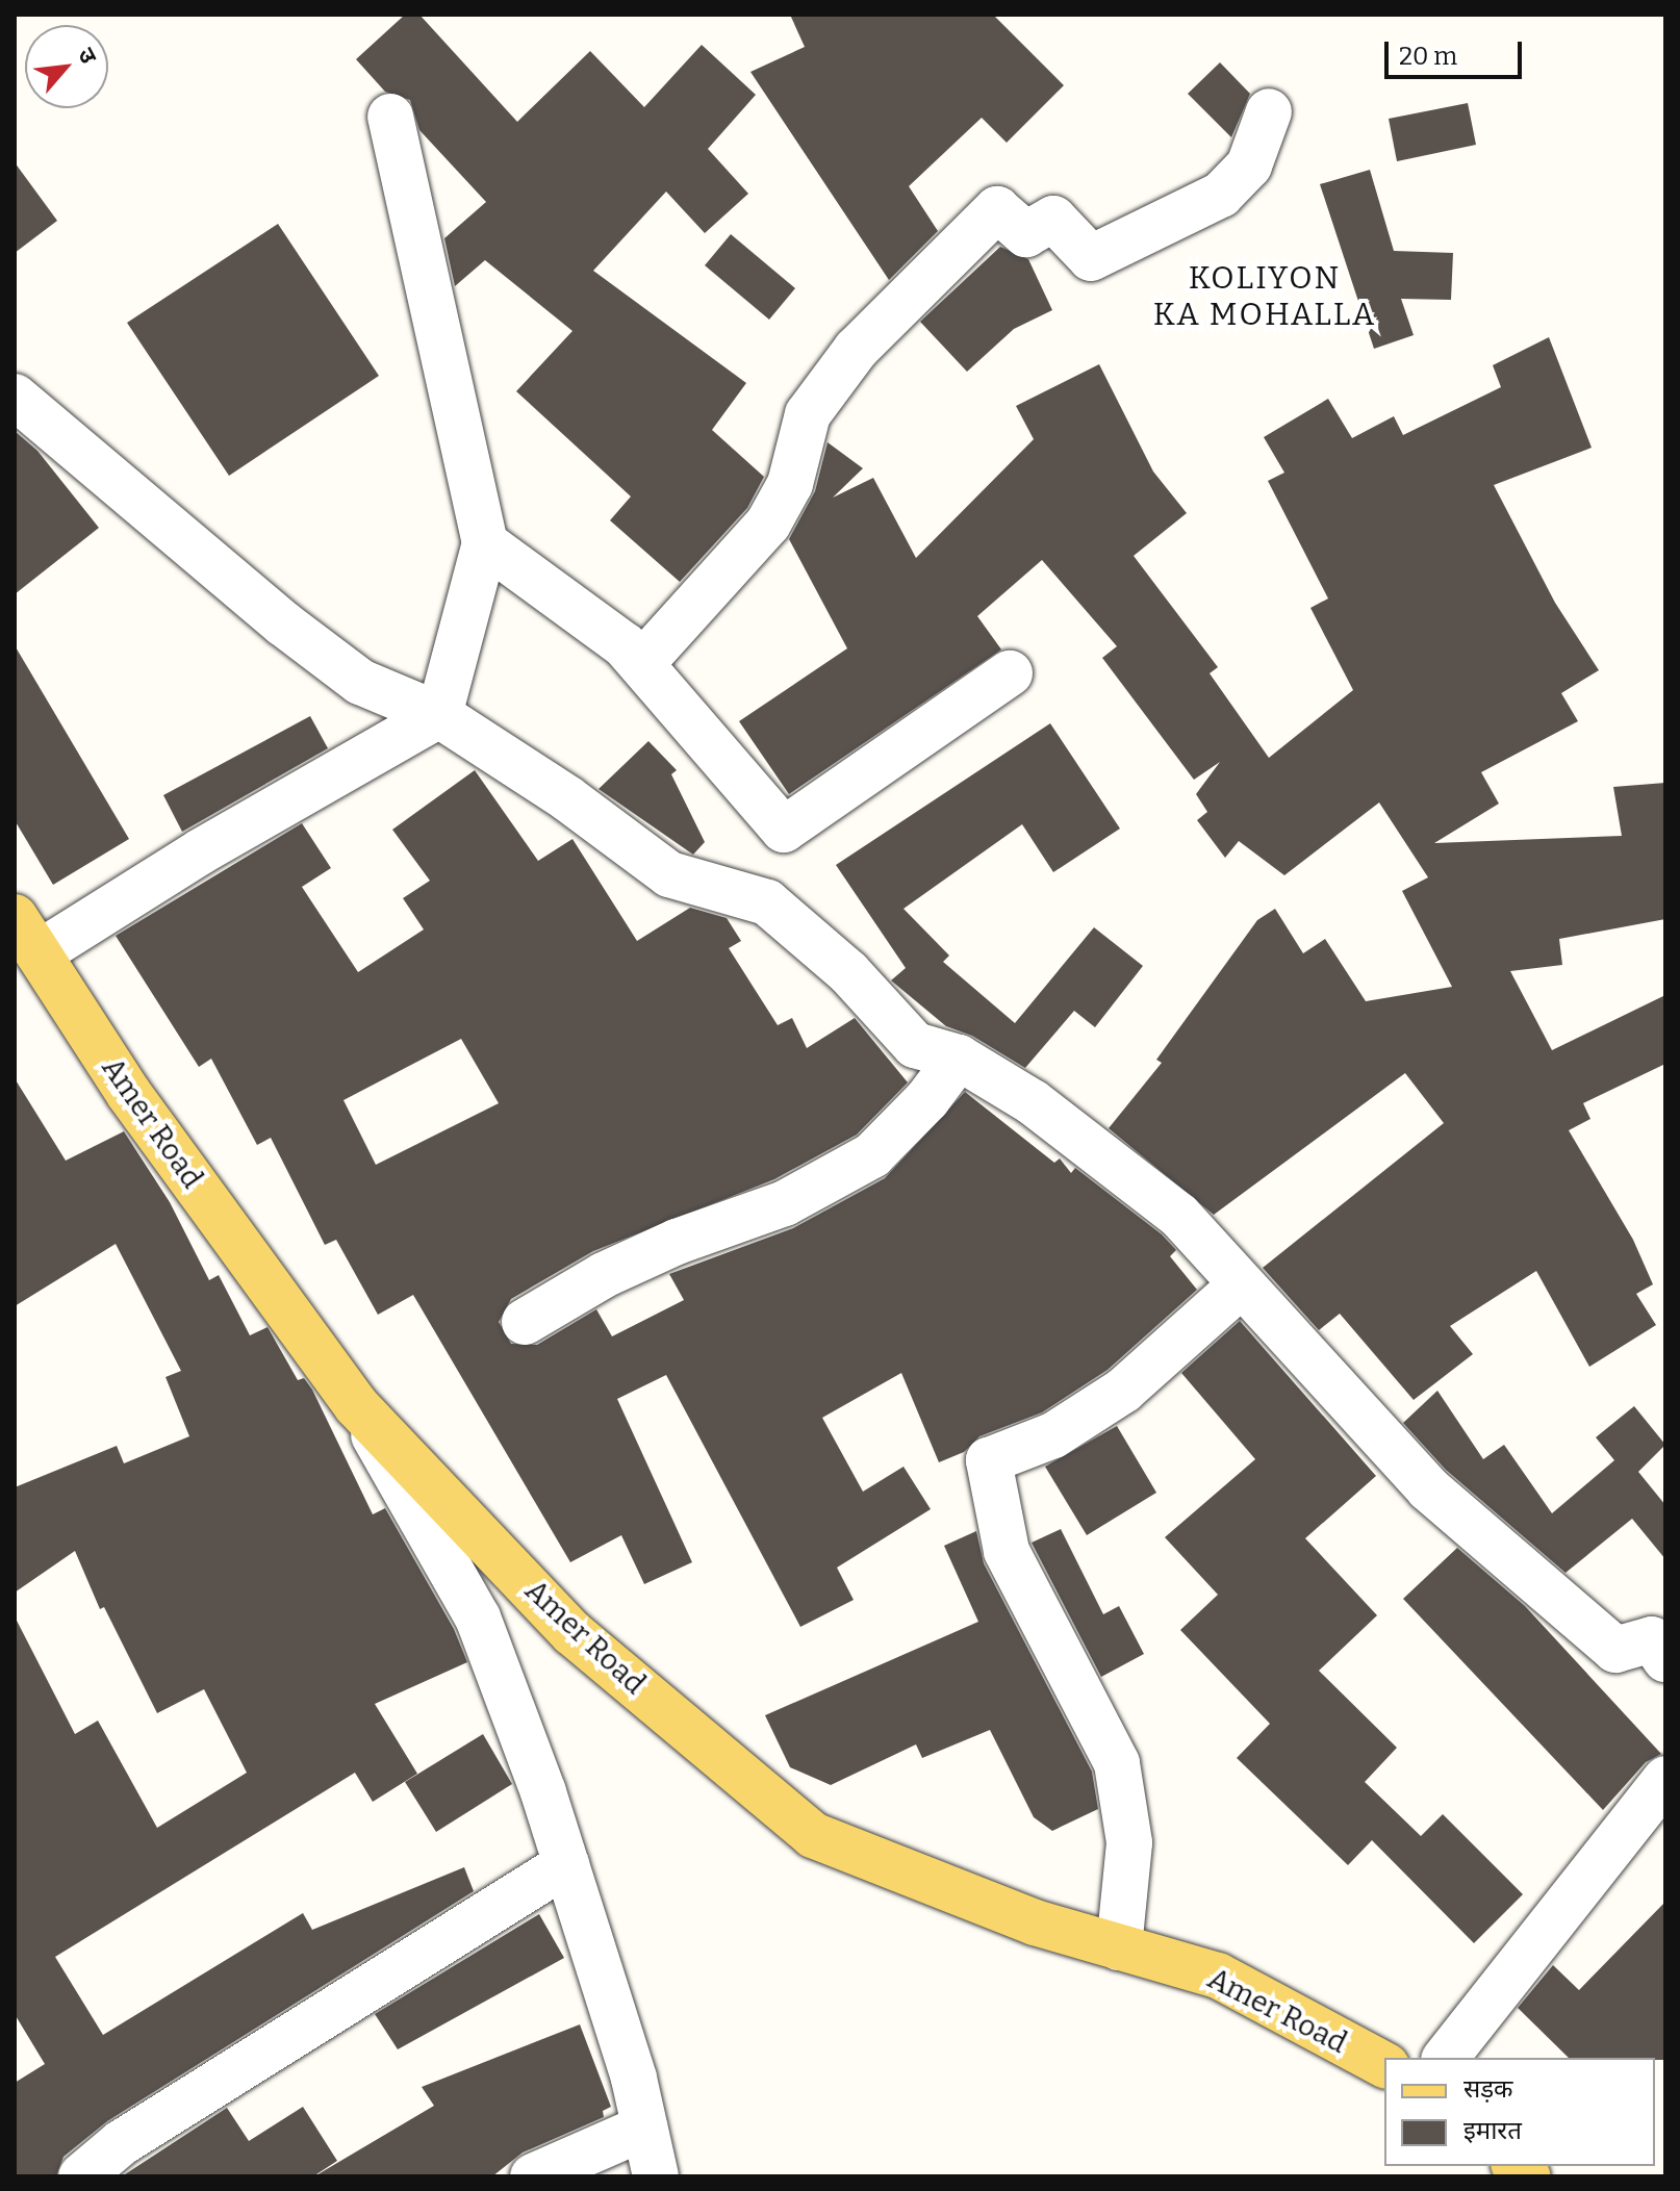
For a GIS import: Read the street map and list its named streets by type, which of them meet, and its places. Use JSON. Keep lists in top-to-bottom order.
{
  "streets": {
    "main road": ["Amer Road"]
  },
  "districts": ["KOLIYON KA MOHALLA"],
  "legend": ["सड़क", "इमारत"],
  "scale_bar": "20 m",
  "north": "top right"
}
